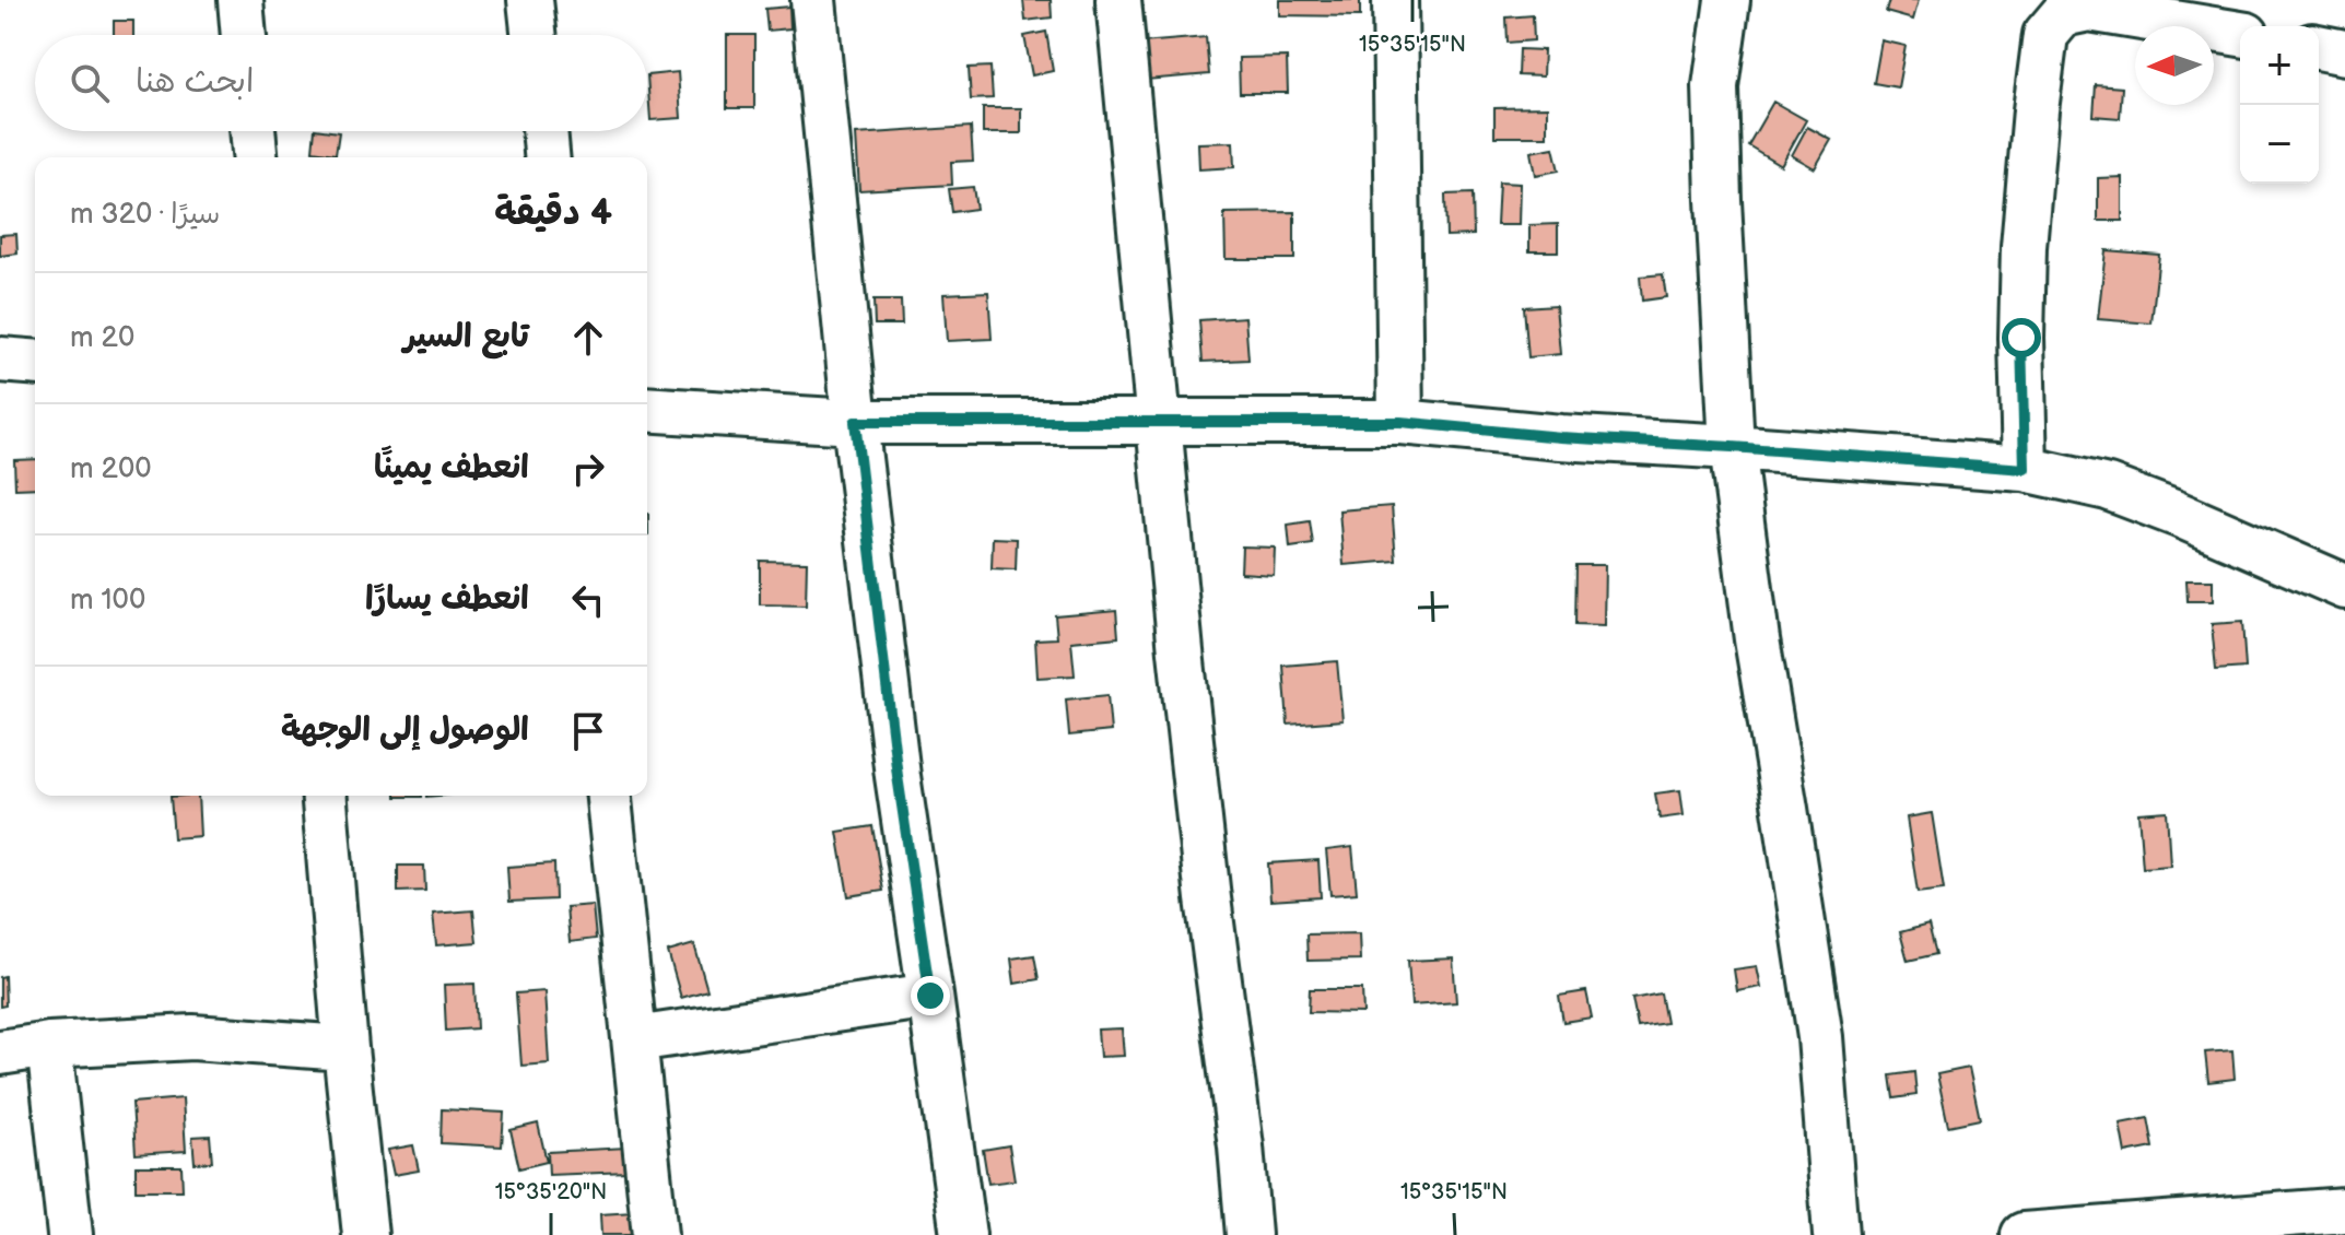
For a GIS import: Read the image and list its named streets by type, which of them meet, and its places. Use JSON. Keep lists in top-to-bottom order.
{
  "north": "left",
  "page": {
    "map_buttons": ["+", "−"],
    "search": "ابحث هنا",
    "heading": ["4 دقيقة", "سيرًا · 320 m"],
    "list": [
      ["تابع السير", "20 m"],
      ["انعطف يمينًا", "200 m"],
      ["انعطف يسارًا", "100 m"],
      "الوصول إلى الوجهة"
    ]
  },
  "coordinates": ["15°35'15\"N", "15°35'20\"N"]
}
